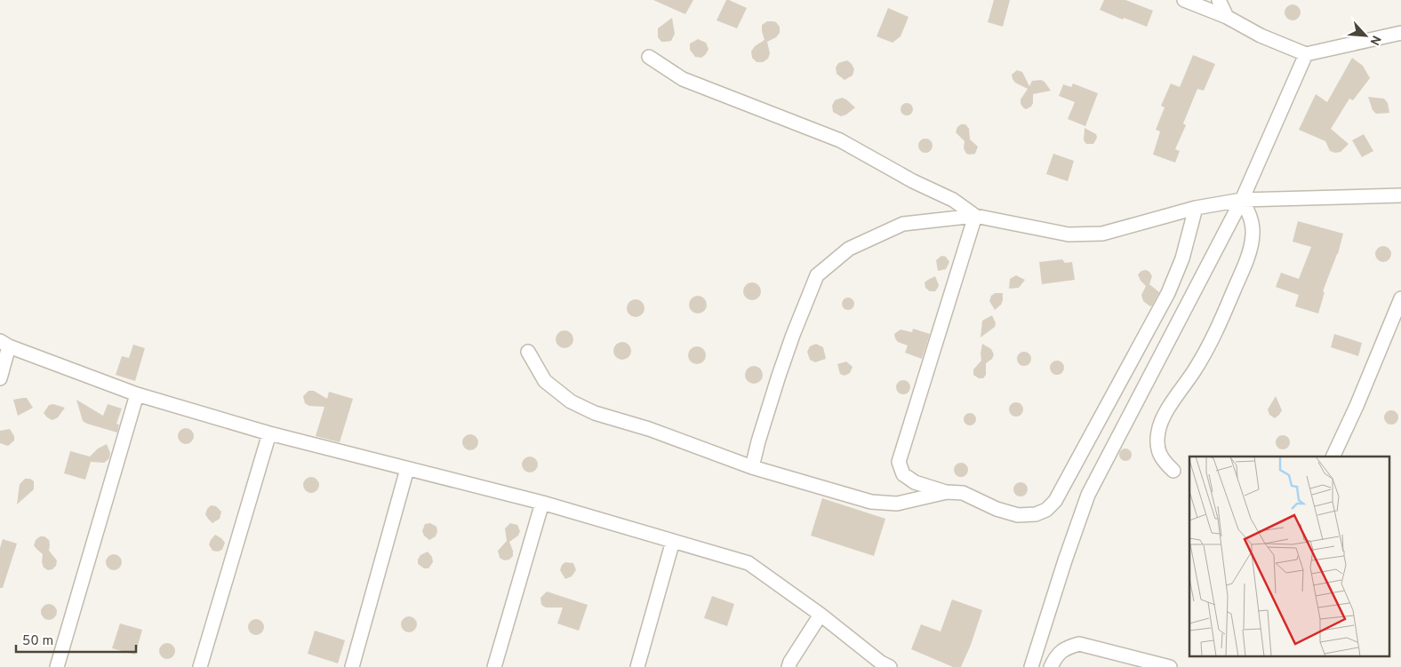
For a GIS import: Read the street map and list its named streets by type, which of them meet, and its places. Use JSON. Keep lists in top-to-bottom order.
{
  "scale_bar": "50 m",
  "north": "bottom right"
}
